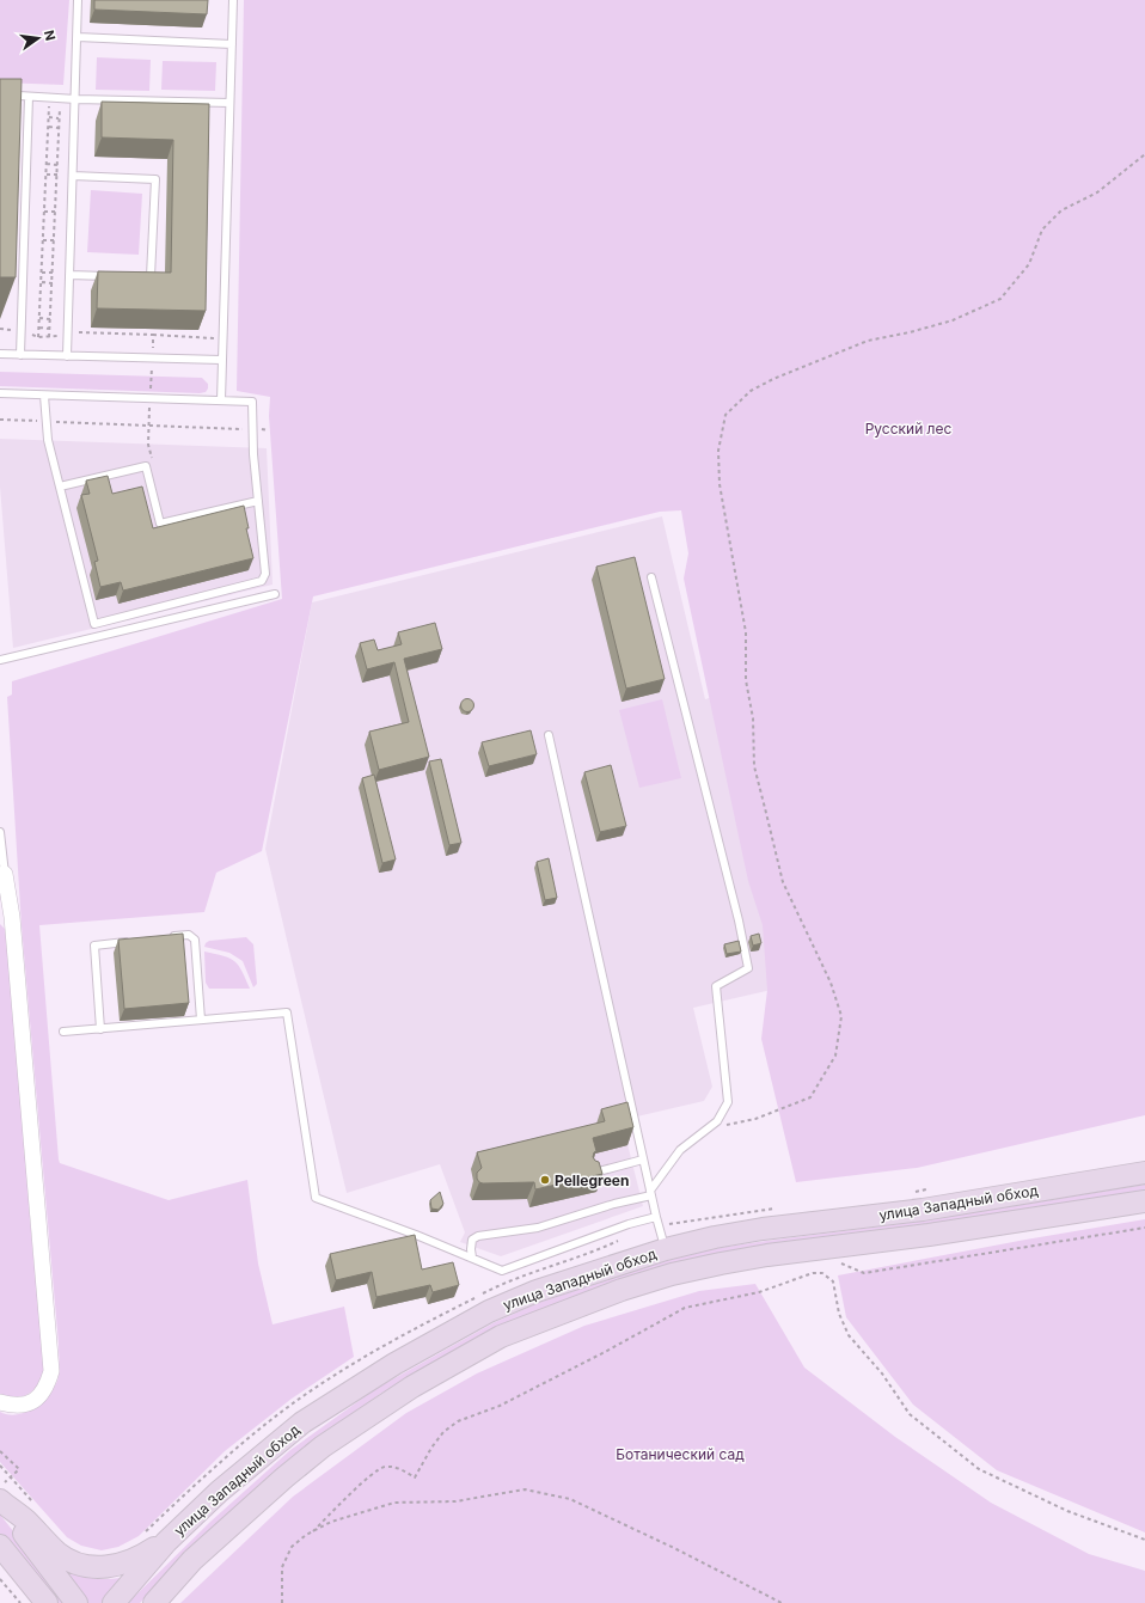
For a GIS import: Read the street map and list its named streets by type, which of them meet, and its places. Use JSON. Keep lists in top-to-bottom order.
{
  "streets": {
    "main road": ["улица Западный обход"]
  },
  "parks": ["Русский лес", "Ботанический сад"],
  "places": ["Pellegreen"],
  "north": "right"
}
